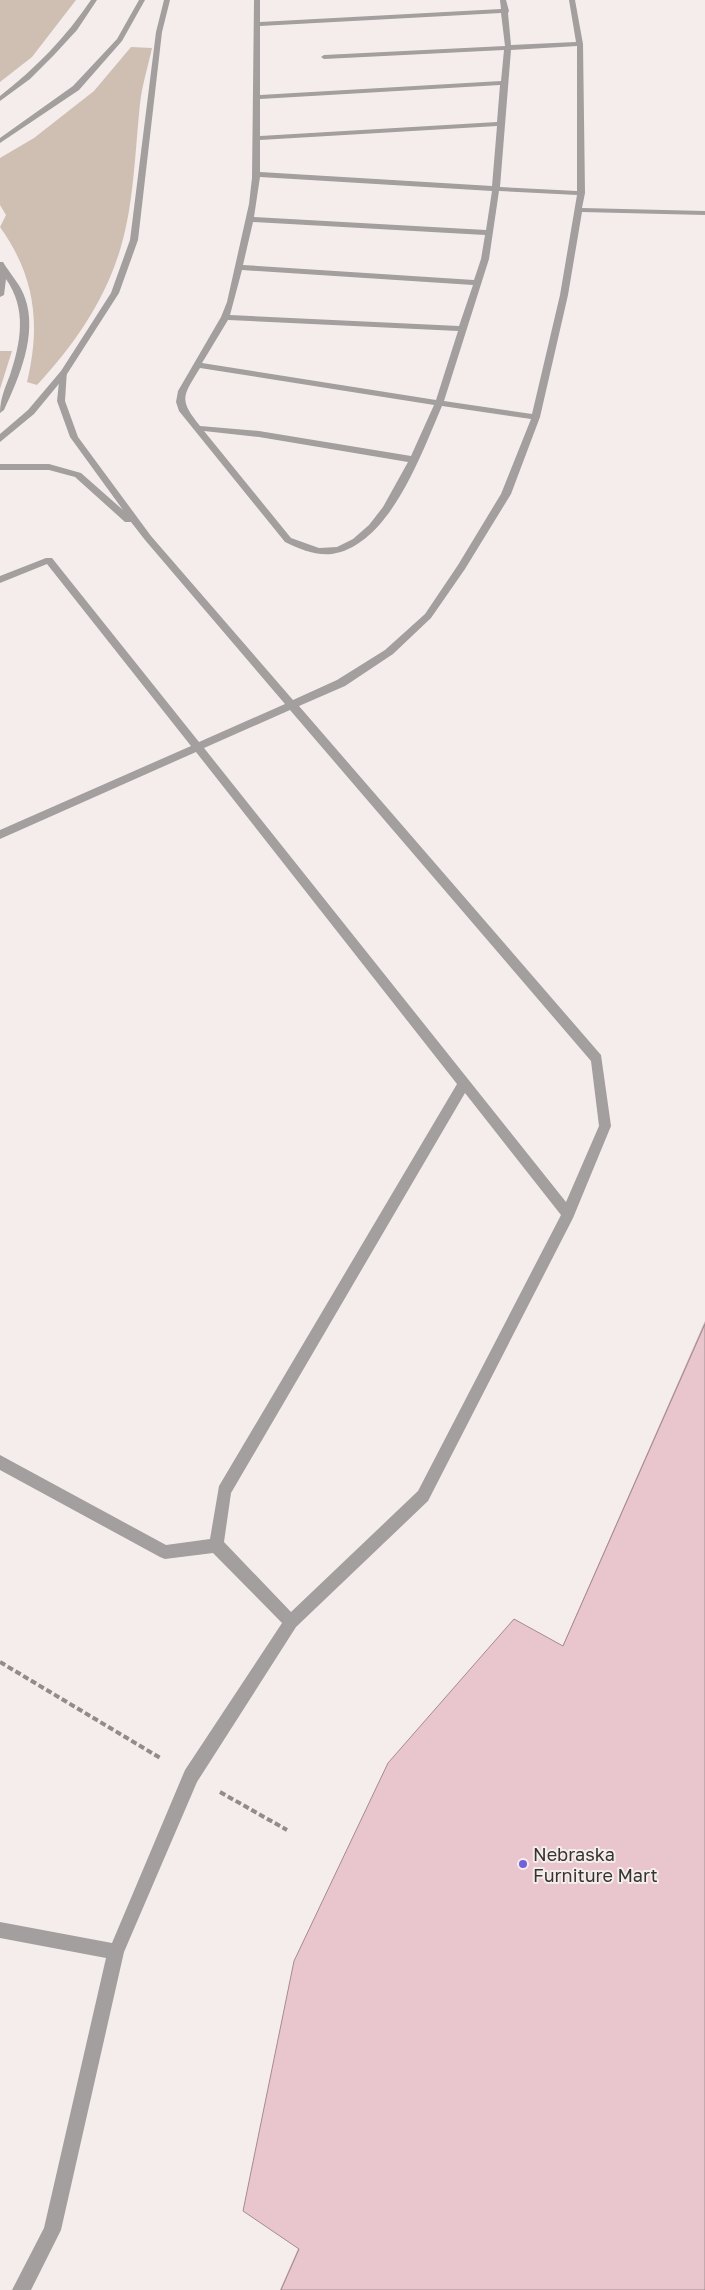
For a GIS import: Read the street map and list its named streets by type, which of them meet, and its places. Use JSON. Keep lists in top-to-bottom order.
{
  "places": ["Nebraska Furniture Mart"]
}
